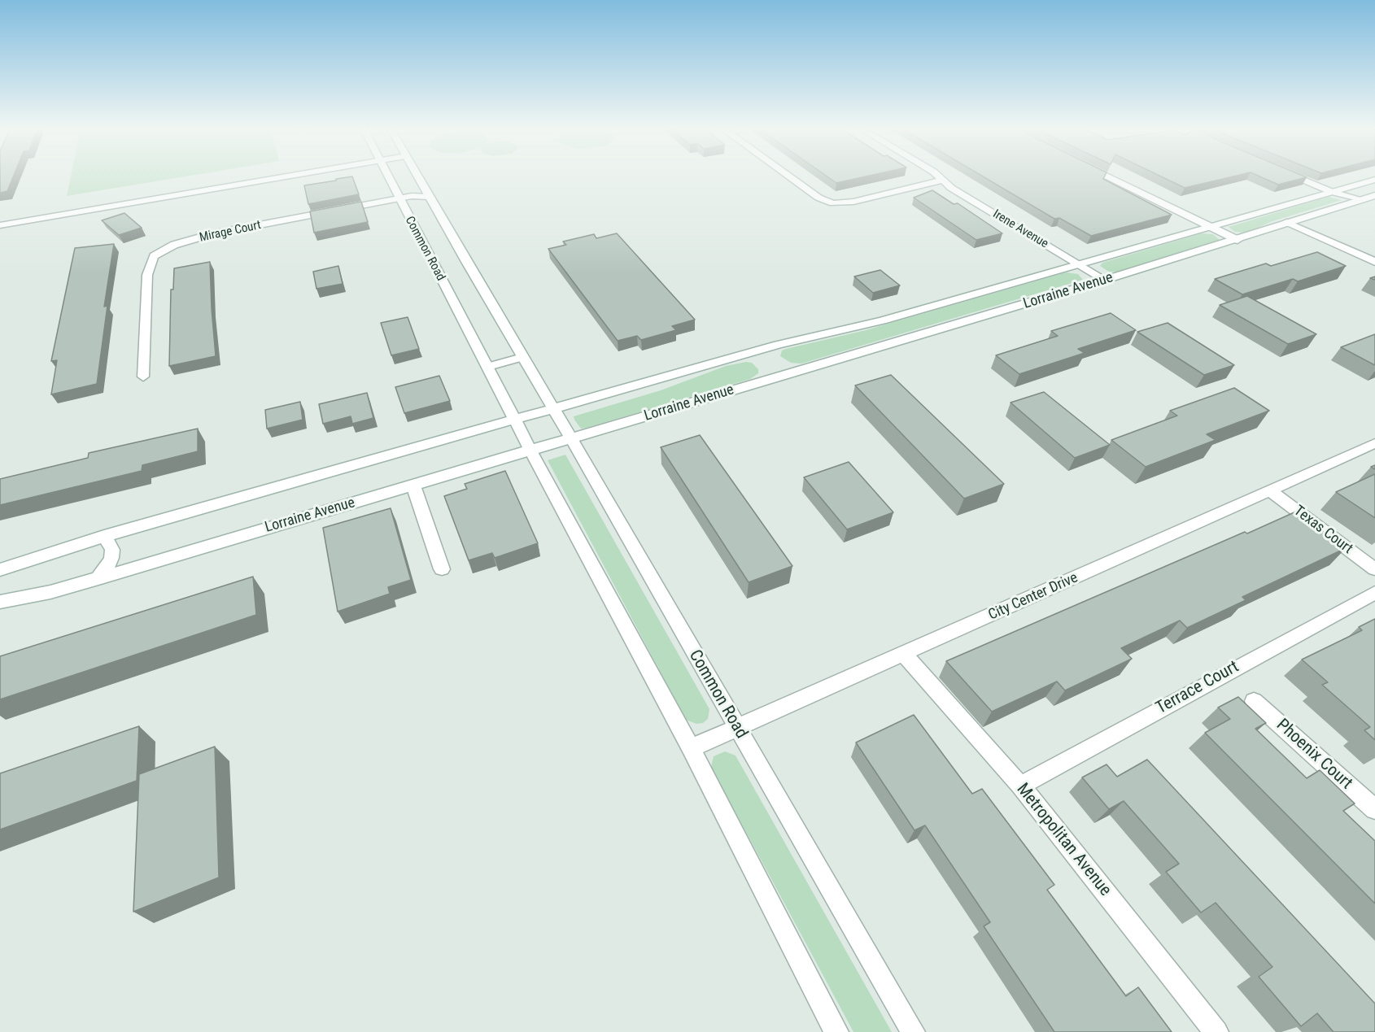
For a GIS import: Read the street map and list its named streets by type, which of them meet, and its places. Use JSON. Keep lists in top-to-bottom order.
{
  "streets": {
    "street": [
      "Irene Avenue",
      "Mirage Court",
      "Common Road",
      "Lorraine Avenue",
      "Texas Court",
      "City Center Drive",
      "Terrace Court",
      "Phoenix Court",
      "Metropolitan Avenue"
    ]
  },
  "crossings": [
    ["Irene Avenue", "Lorraine Avenue"],
    ["Mirage Court", "Common Road"],
    ["Common Road", "Lorraine Avenue"],
    ["Common Road", "City Center Drive"],
    ["Texas Court", "City Center Drive"],
    ["City Center Drive", "Metropolitan Avenue"],
    ["Terrace Court", "Metropolitan Avenue"]
  ]
}
